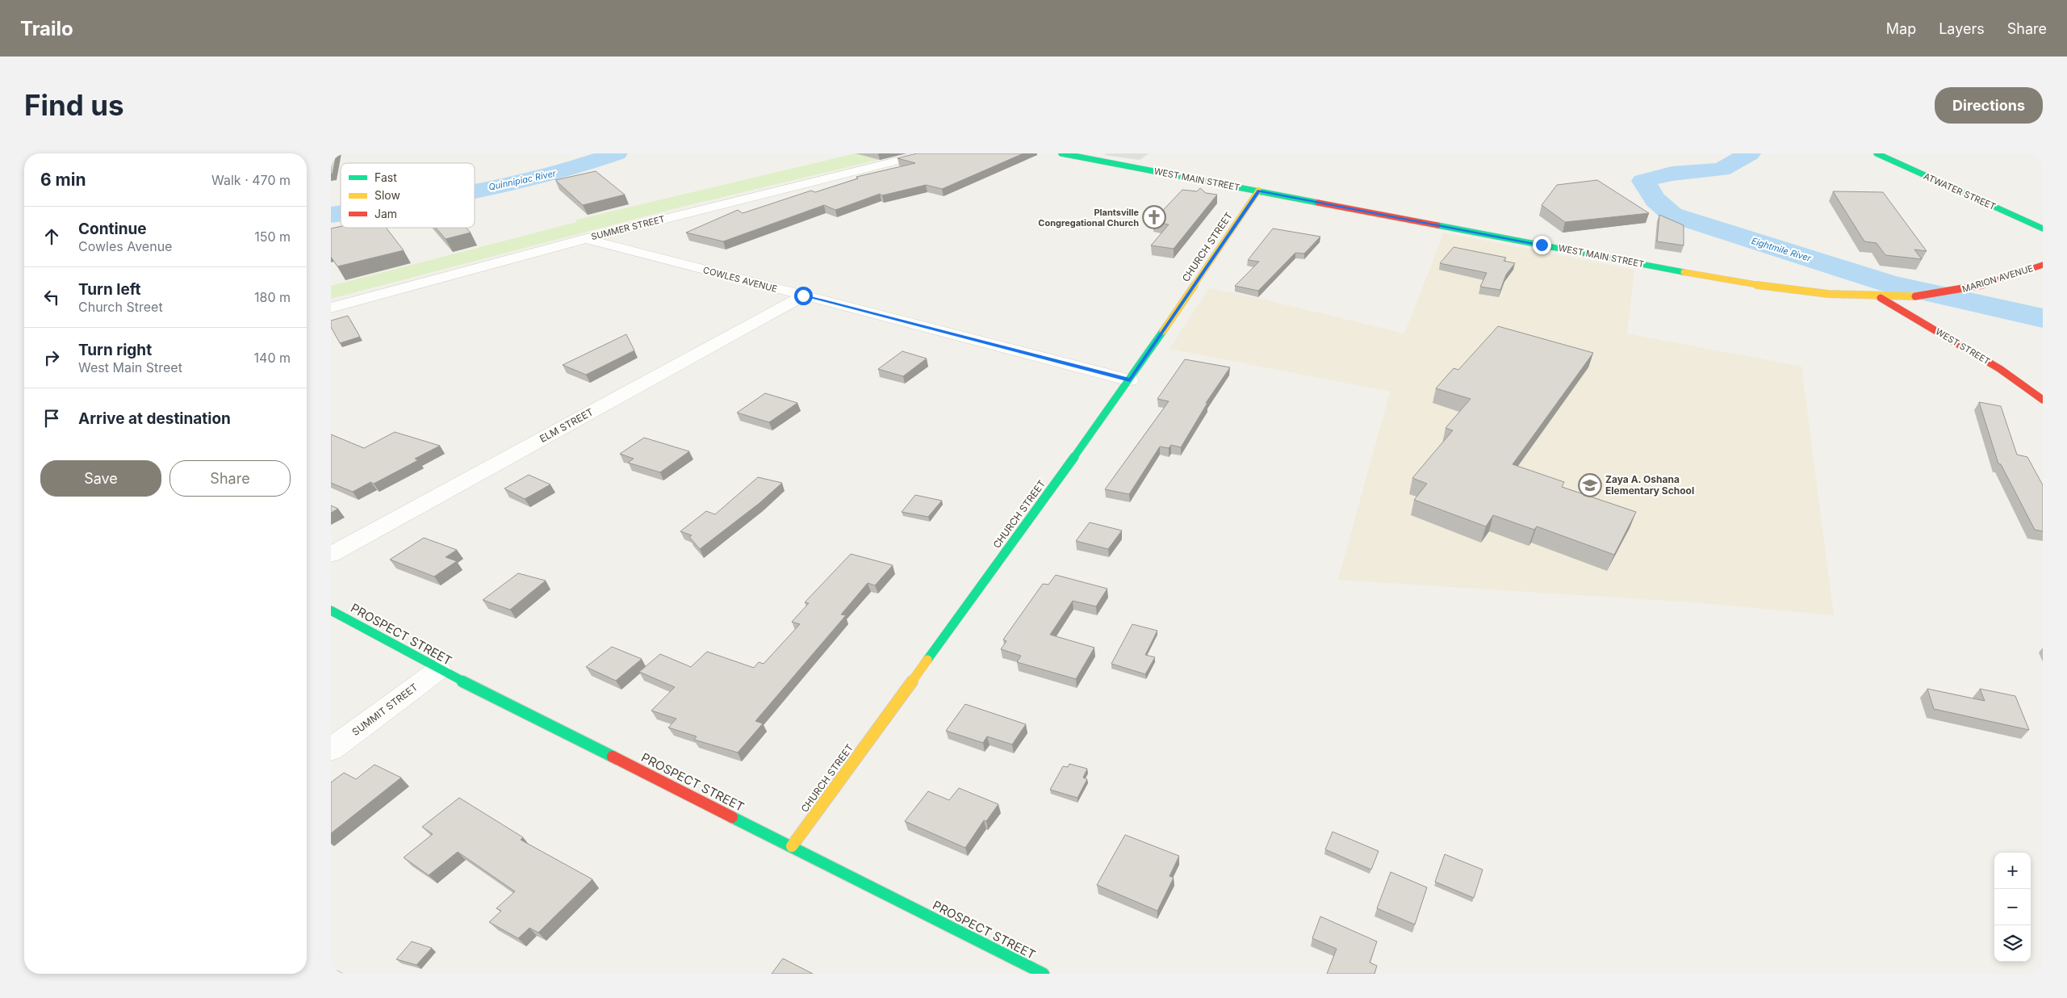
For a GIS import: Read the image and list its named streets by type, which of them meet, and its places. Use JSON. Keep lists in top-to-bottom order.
{
  "streets": {
    "main road": [
      "WEST MAIN STREET",
      "ATWATER STREET",
      "CHURCH STREET",
      "MARION AVENUE",
      "WEST STREET",
      "PROSPECT STREET"
    ],
    "street": [
      "SUMMER STREET",
      "COWLES AVENUE",
      "ELM STREET",
      "SUMMIT STREET"
    ]
  },
  "crossings": [
    ["WEST MAIN STREET", "CHURCH STREET"],
    ["WEST MAIN STREET", "MARION AVENUE"],
    ["WEST MAIN STREET", "WEST STREET"],
    ["SUMMER STREET", "COWLES AVENUE"],
    ["CHURCH STREET", "COWLES AVENUE"],
    ["CHURCH STREET", "PROSPECT STREET"],
    ["MARION AVENUE", "WEST STREET"],
    ["COWLES AVENUE", "ELM STREET"],
    ["PROSPECT STREET", "SUMMIT STREET"]
  ],
  "water": ["Quinnipiac River", "Eightmile River"],
  "places": {
    "church": ["Plantsville Congregational Church"],
    "school or university": ["Zaya A. Oshana Elementary School"]
  },
  "legend": ["Fast", "Slow", "Jam"],
  "page": {
    "header": "Trailo",
    "nav": ["Map", "Layers", "Share"],
    "buttons": [
      "Directions",
      ["Save", "Share"]
    ],
    "title": "Find us",
    "heading": ["6 min", "Walk · 470 m"],
    "list": [
      ["Continue", "Cowles Avenue", "150 m"],
      ["Turn left", "Church Street", "180 m"],
      ["Turn right", "West Main Street", "140 m"],
      "Arrive at destination"
    ],
    "map_buttons": ["+", "−"]
  }
}
